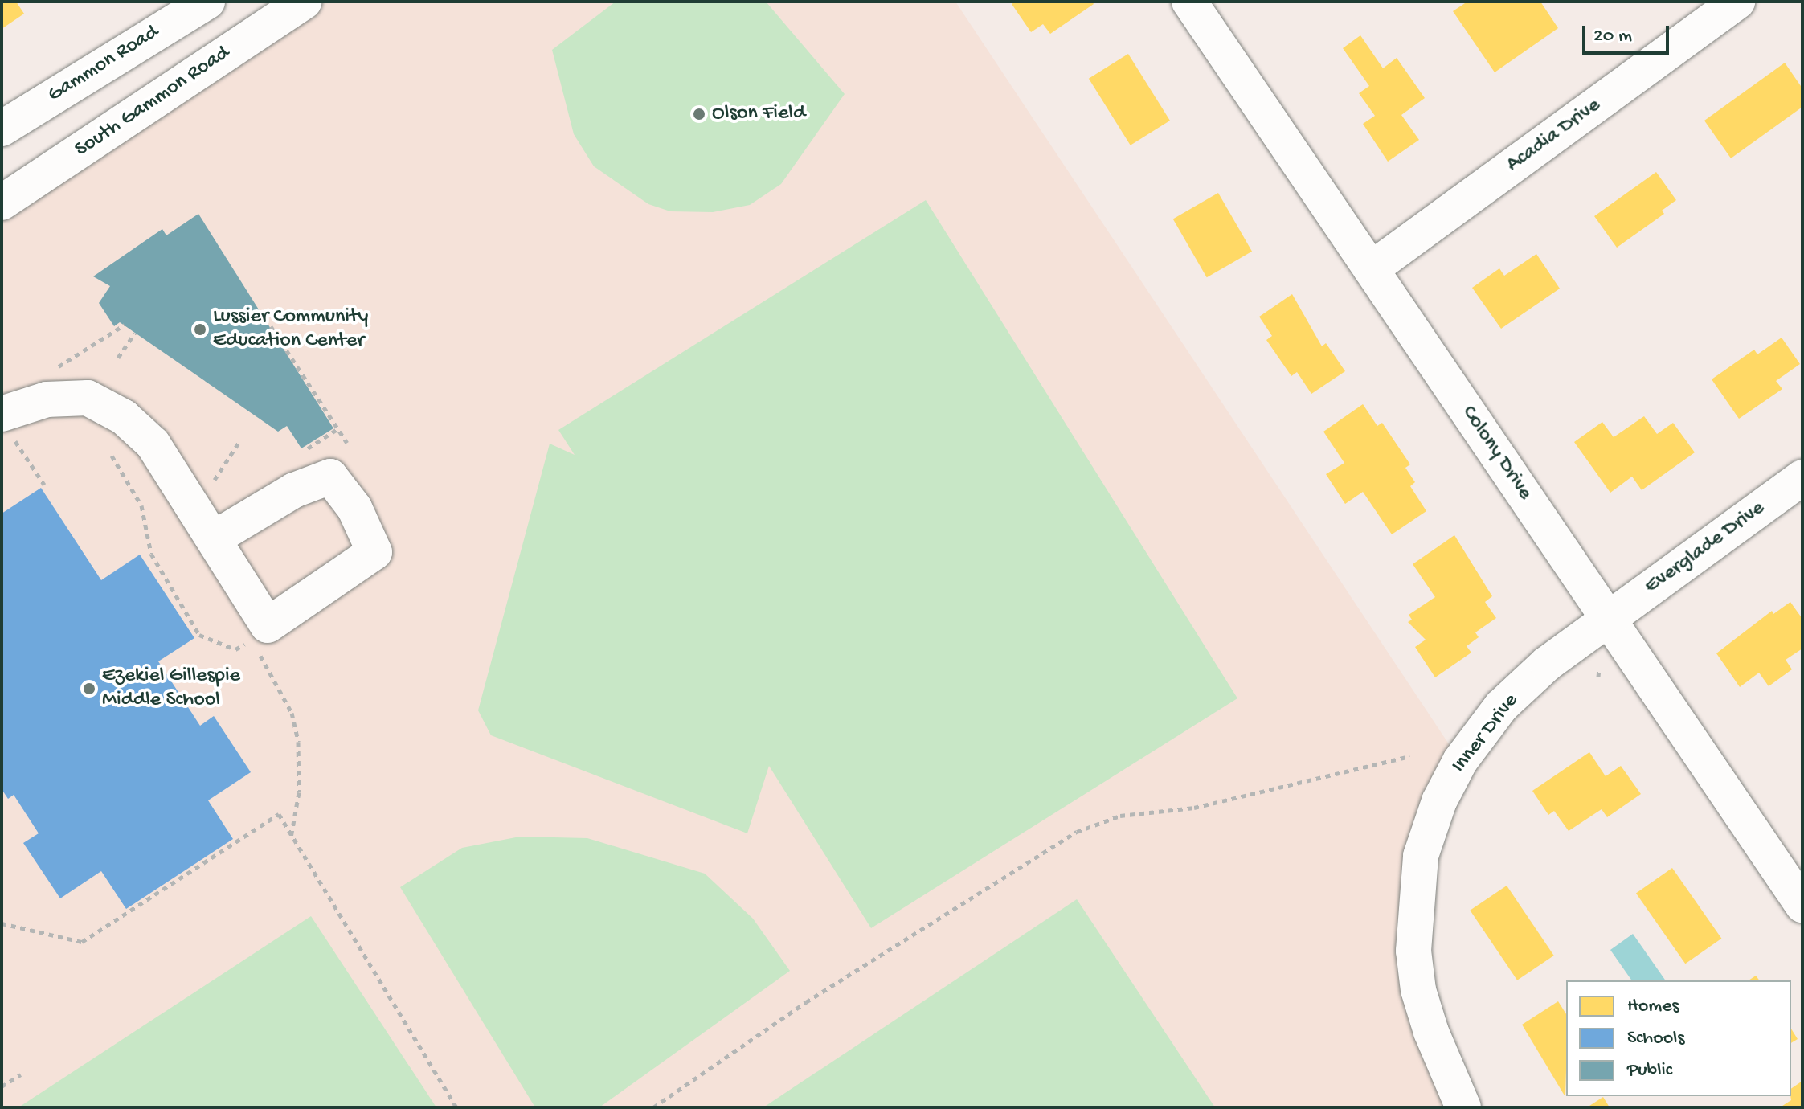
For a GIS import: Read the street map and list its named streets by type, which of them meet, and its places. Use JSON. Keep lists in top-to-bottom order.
{
  "streets": {
    "street": [
      "Gammon Road",
      "South Gammon Road",
      "Acadia Drive",
      "Colony Drive",
      "Everglade Drive",
      "Inner Drive"
    ]
  },
  "crossings": [
    ["Acadia Drive", "Colony Drive"],
    ["Colony Drive", "Everglade Drive"],
    ["Colony Drive", "Inner Drive"],
    ["Everglade Drive", "Inner Drive"]
  ],
  "places": ["Olson Field", "Lussier Community Education Center", "Ezekiel Gillespie Middle School"],
  "legend": ["Homes", "Schools", "Public"],
  "scale_bar": "20 m"
}
